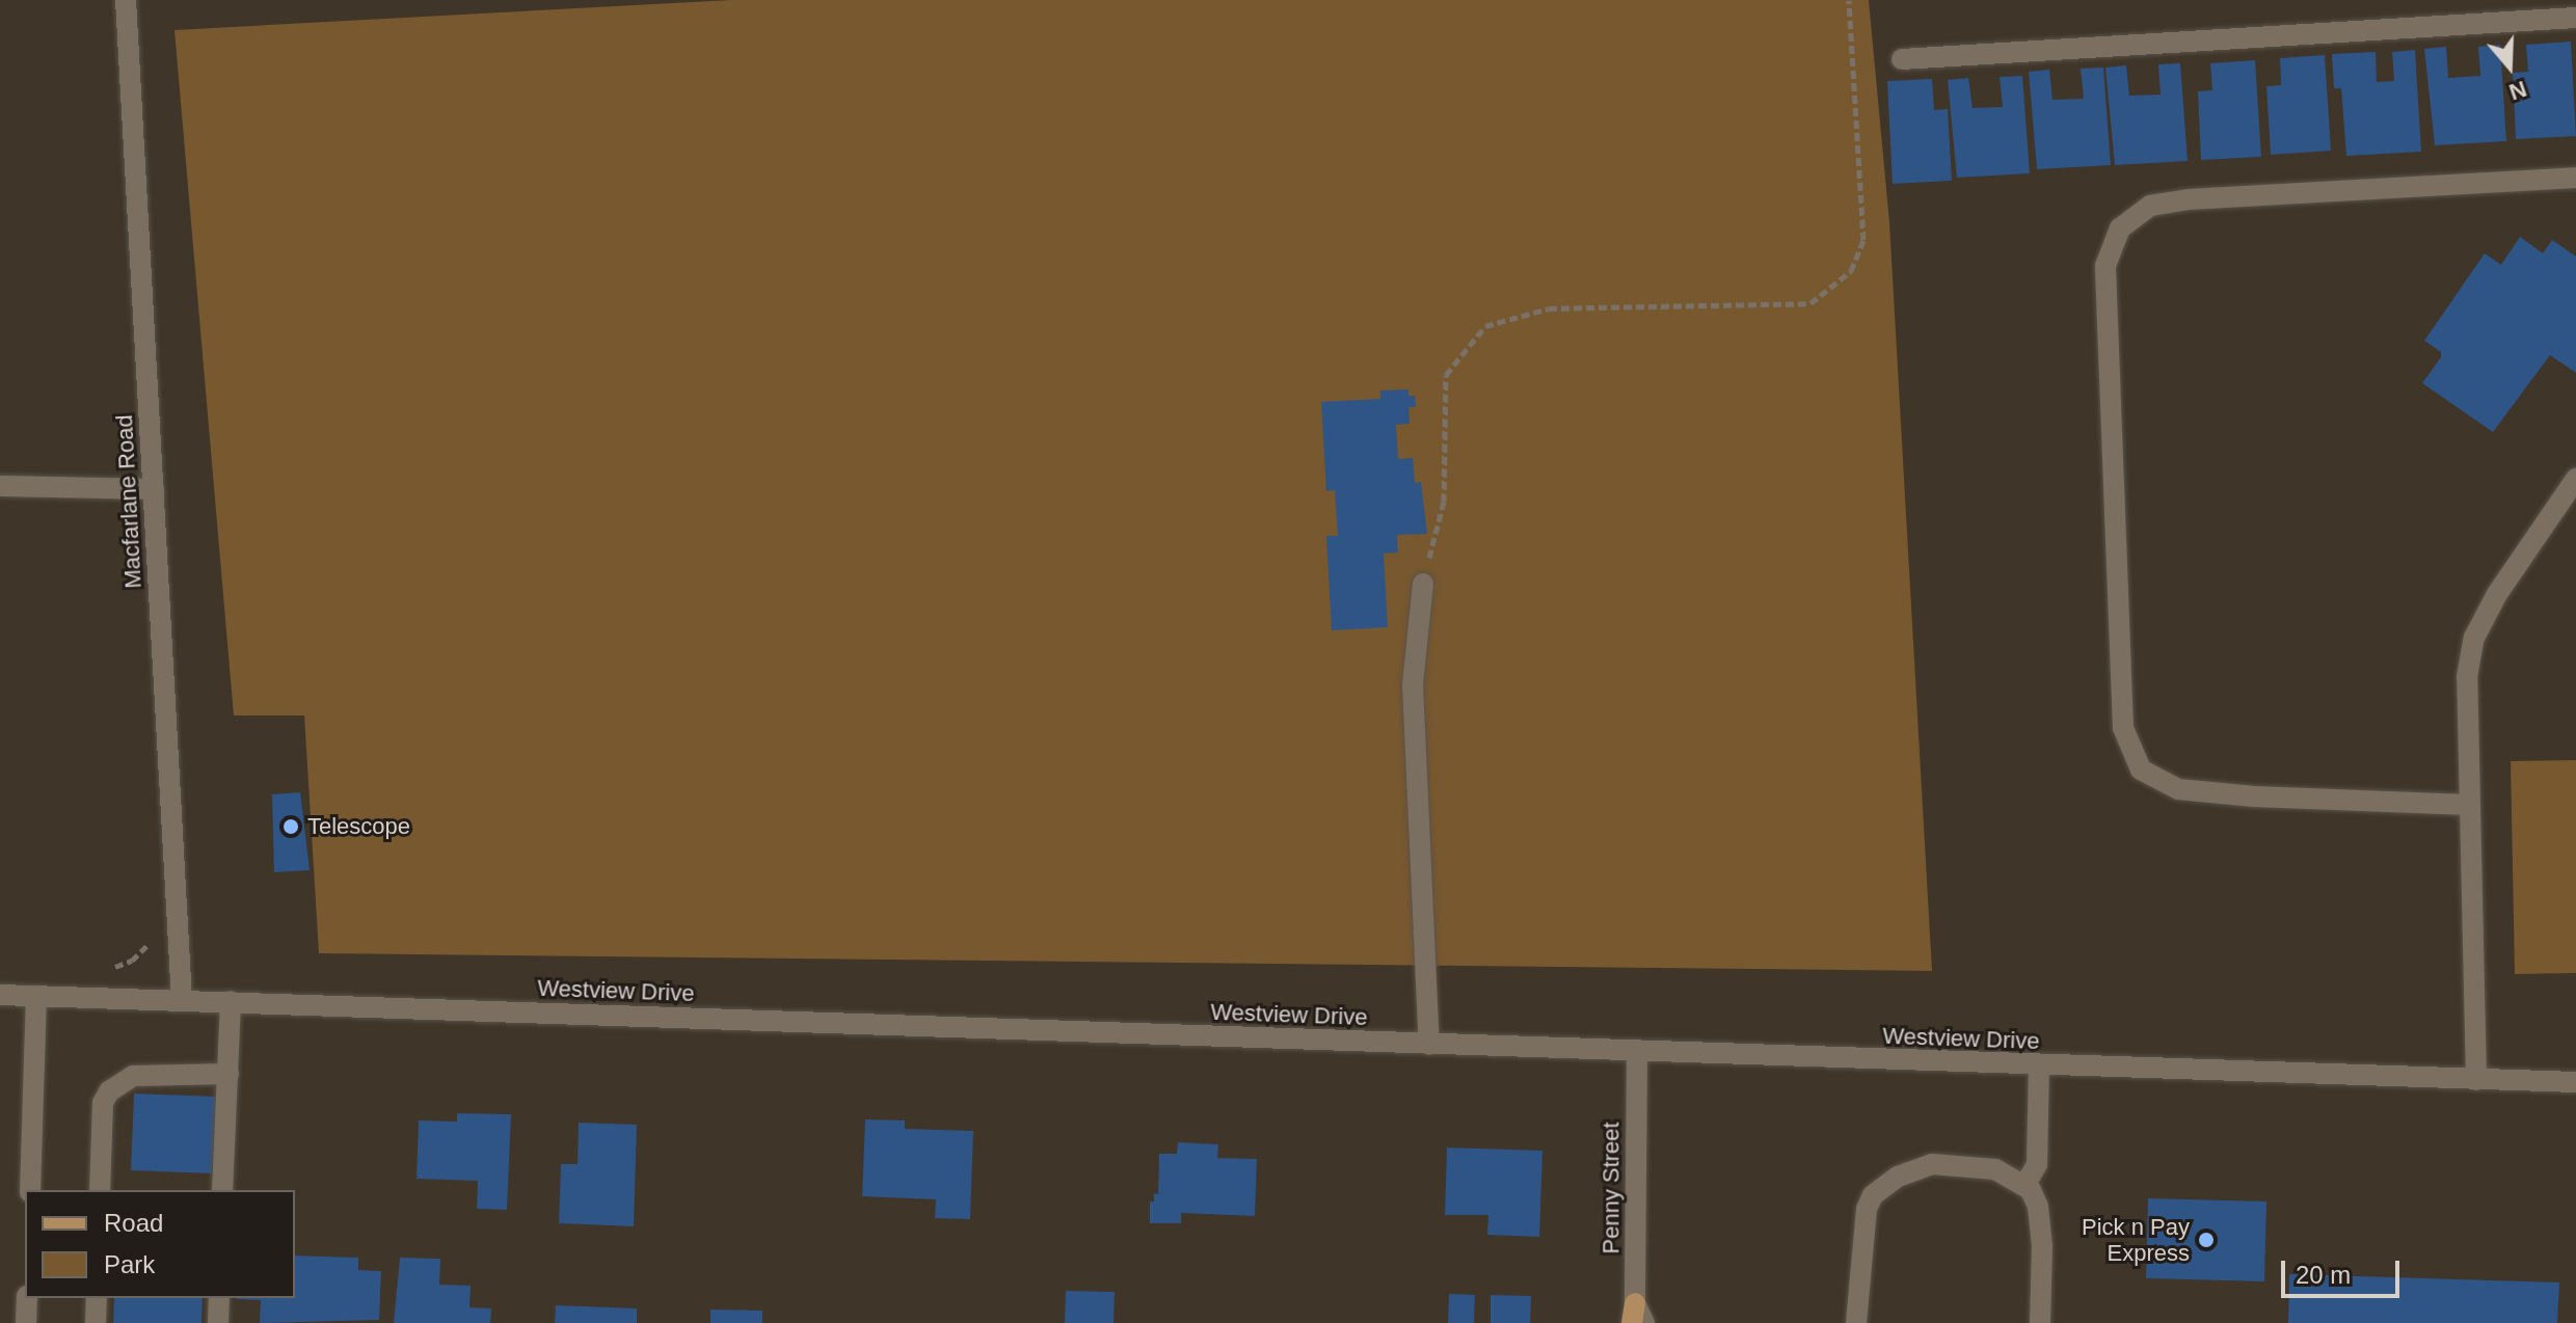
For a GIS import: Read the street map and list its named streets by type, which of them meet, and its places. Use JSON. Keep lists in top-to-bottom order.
{
  "streets": {
    "street": ["Macfarlane Road", "Westview Drive", "Penny Street"]
  },
  "crossings": [
    ["Macfarlane Road", "Westview Drive"],
    ["Westview Drive", "Penny Street"]
  ],
  "places": ["Telescope", "Pick n Pay Express"],
  "legend": ["Road", "Park"],
  "scale_bar": "20 m",
  "north": "bottom"
}
